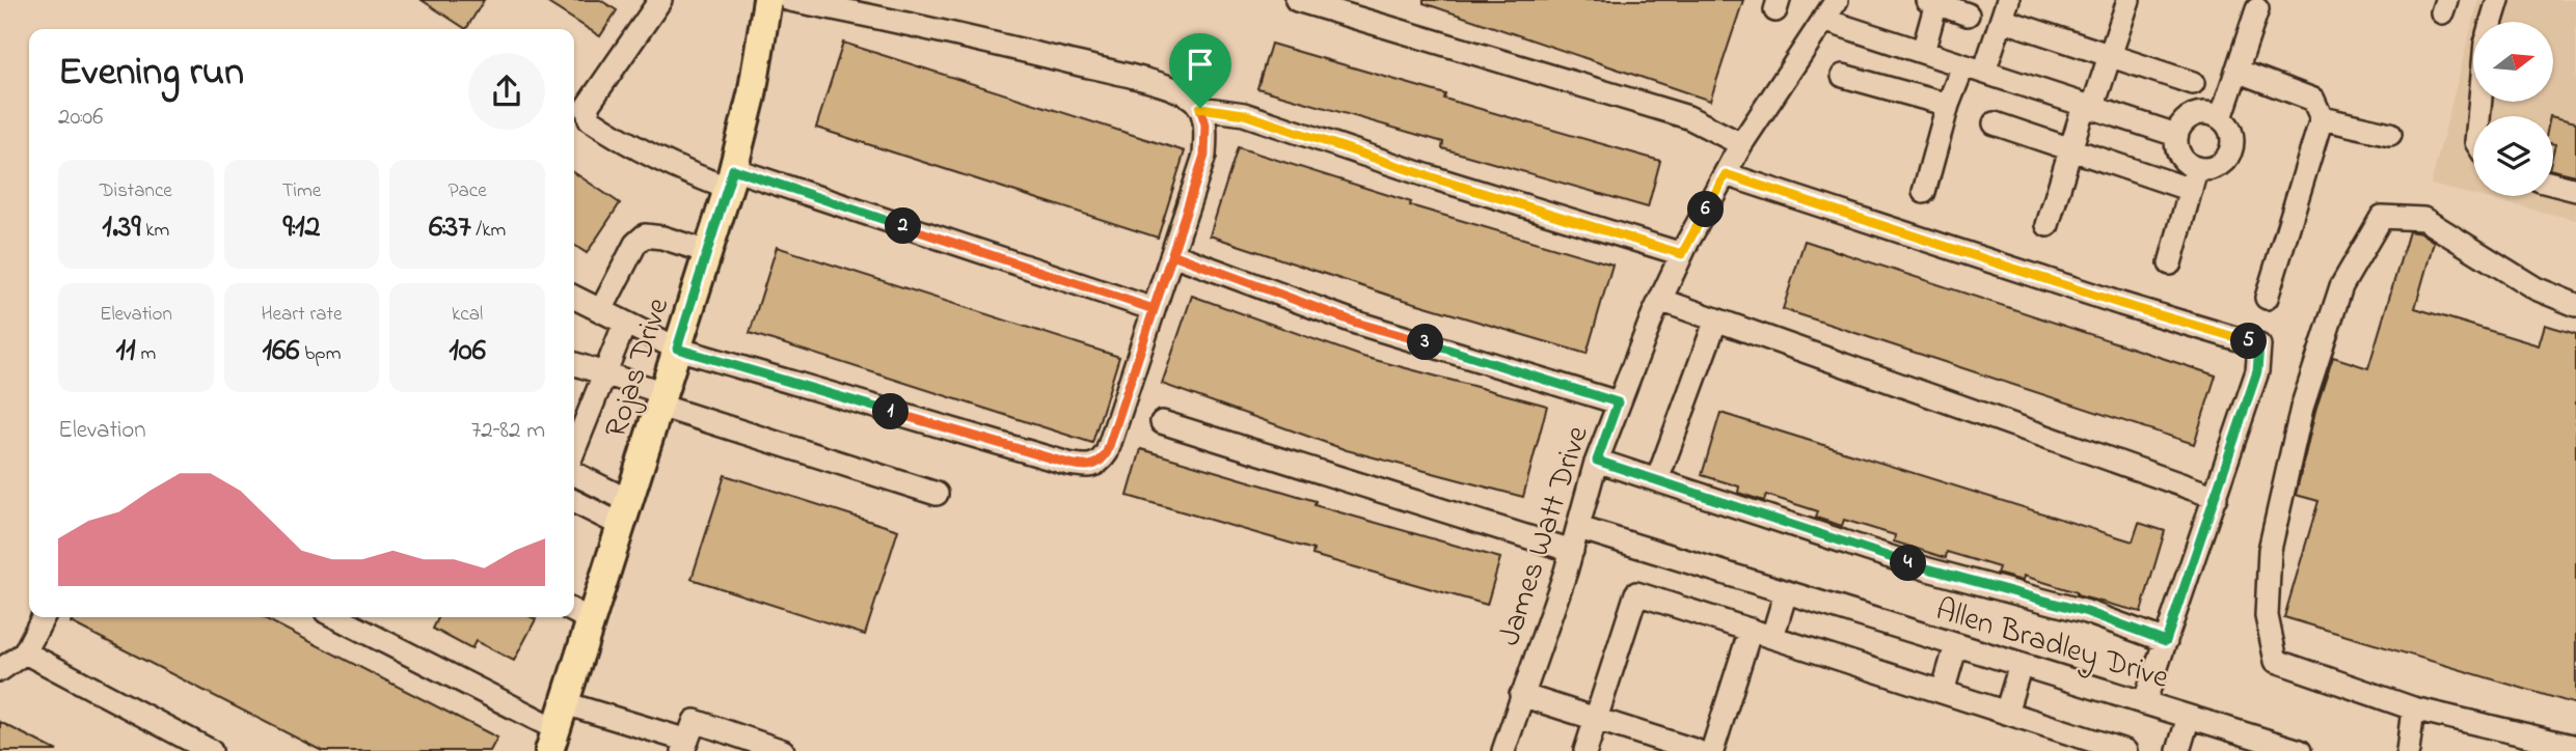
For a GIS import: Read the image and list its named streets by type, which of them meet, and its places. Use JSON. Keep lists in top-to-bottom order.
{
  "streets": {
    "main road": ["Rojas Drive"],
    "street": ["James Watt Drive", "Allen Bradley Drive"]
  },
  "crossings": [
    ["James Watt Drive", "Allen Bradley Drive"]
  ],
  "north": "right",
  "page": {
    "heading": ["Evening run", "20:06"],
    "stats": [
      ["Distance", "1.39 km"],
      ["Time", "9:12"],
      ["Pace", "6:37 /km"],
      ["Elevation", "11 m"],
      ["Heart rate", "166 bpm"],
      ["kcal", "106"]
    ],
    "pins": [
      "6",
      "2",
      "5",
      "3",
      "1",
      "4"
    ],
    "chart": ["Elevation", "72–82 m"]
  }
}
